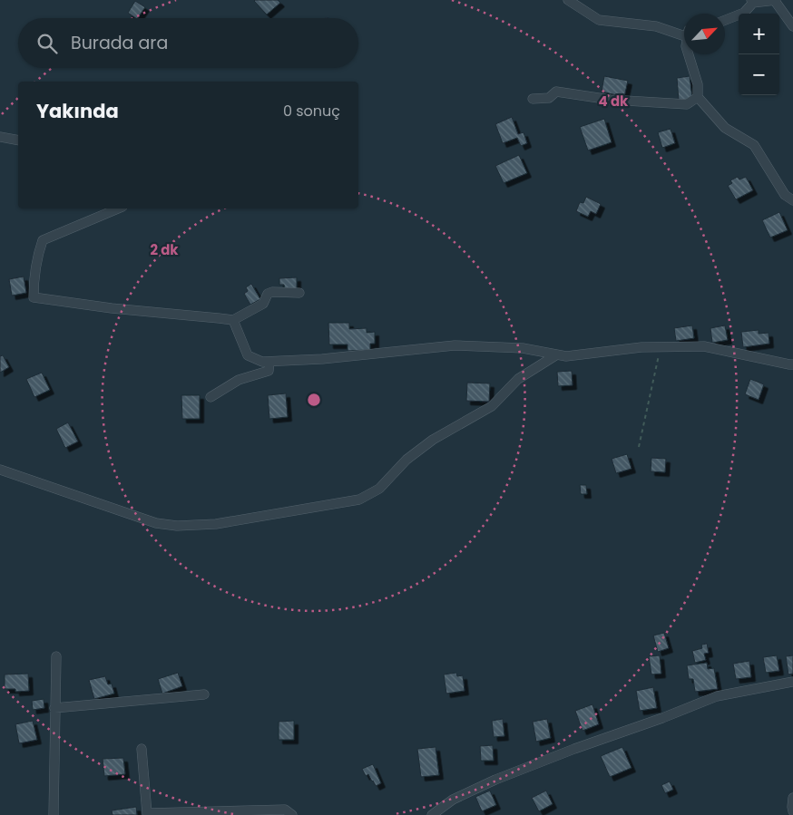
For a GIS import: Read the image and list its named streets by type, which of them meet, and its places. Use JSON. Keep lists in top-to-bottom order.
{
  "north": "top right",
  "page": {
    "map_buttons": ["+", "−"],
    "search": "Burada ara",
    "heading": ["Yakında", "0 sonuç"]
  },
  "rings": ["4 dk", "2 dk"]
}
